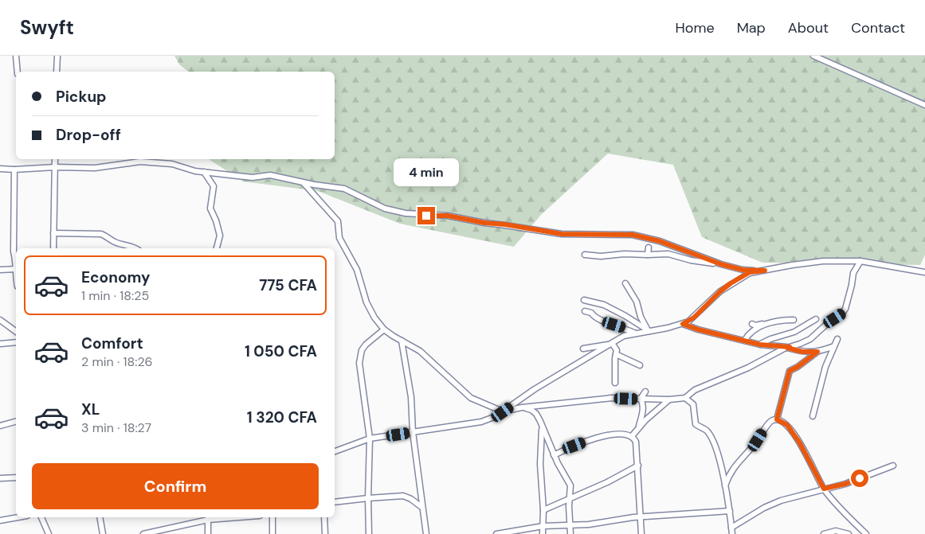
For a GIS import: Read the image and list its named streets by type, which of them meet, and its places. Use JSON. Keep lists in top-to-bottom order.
{
  "page": {
    "header": "Swyft",
    "nav": [
      "Home",
      "Map",
      "About",
      "Contact"
    ],
    "banner": ["Pickup", "Drop-off"],
    "bubble": "4 min",
    "list": [
      {
        "name": "Economy",
        "note": "1 min · 18:25",
        "value": "775 CFA"
      },
      {
        "name": "Comfort",
        "note": "2 min · 18:26",
        "value": "1 050 CFA"
      },
      {
        "name": "XL",
        "note": "3 min · 18:27",
        "value": "1 320 CFA"
      }
    ],
    "buttons": "Confirm"
  }
}
